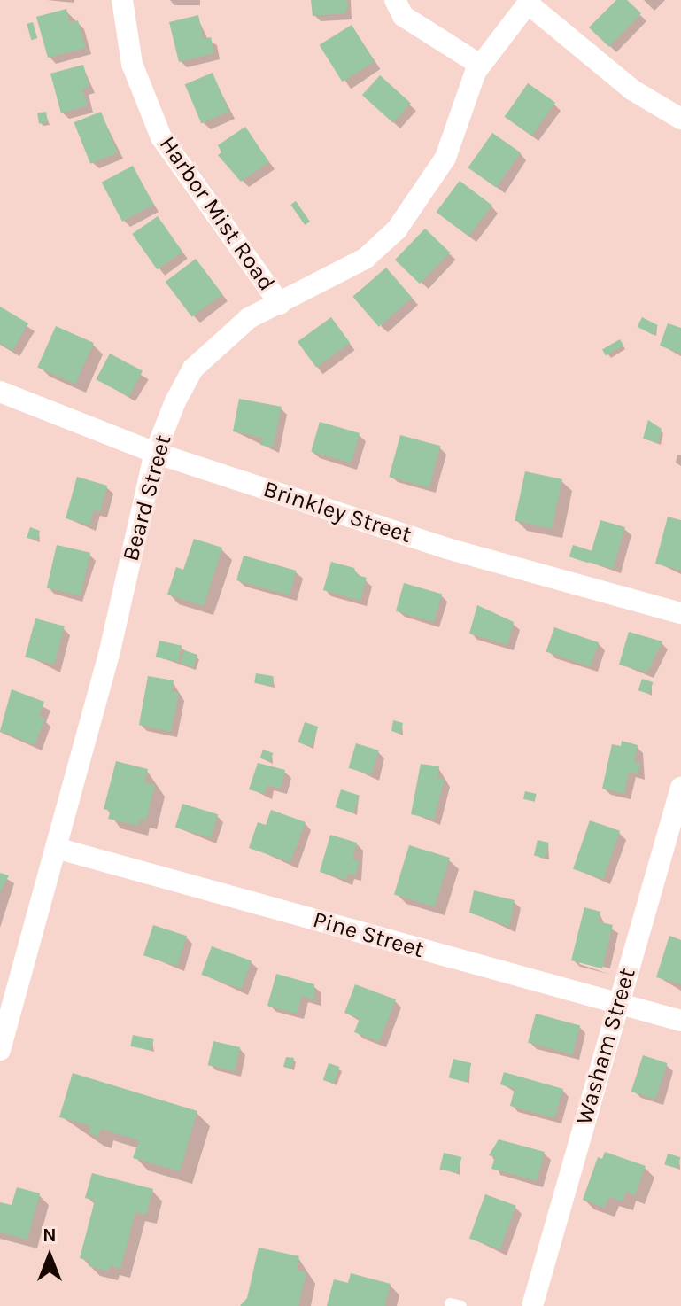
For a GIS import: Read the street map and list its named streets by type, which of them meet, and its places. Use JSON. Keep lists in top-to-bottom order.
{
  "streets": {
    "street": [
      "Harbor Mist Road",
      "Beard Street",
      "Brinkley Street",
      "Pine Street",
      "Washam Street"
    ]
  },
  "crossings": [
    ["Harbor Mist Road", "Beard Street"],
    ["Beard Street", "Brinkley Street"],
    ["Beard Street", "Pine Street"],
    ["Pine Street", "Washam Street"]
  ],
  "north": "top"
}
